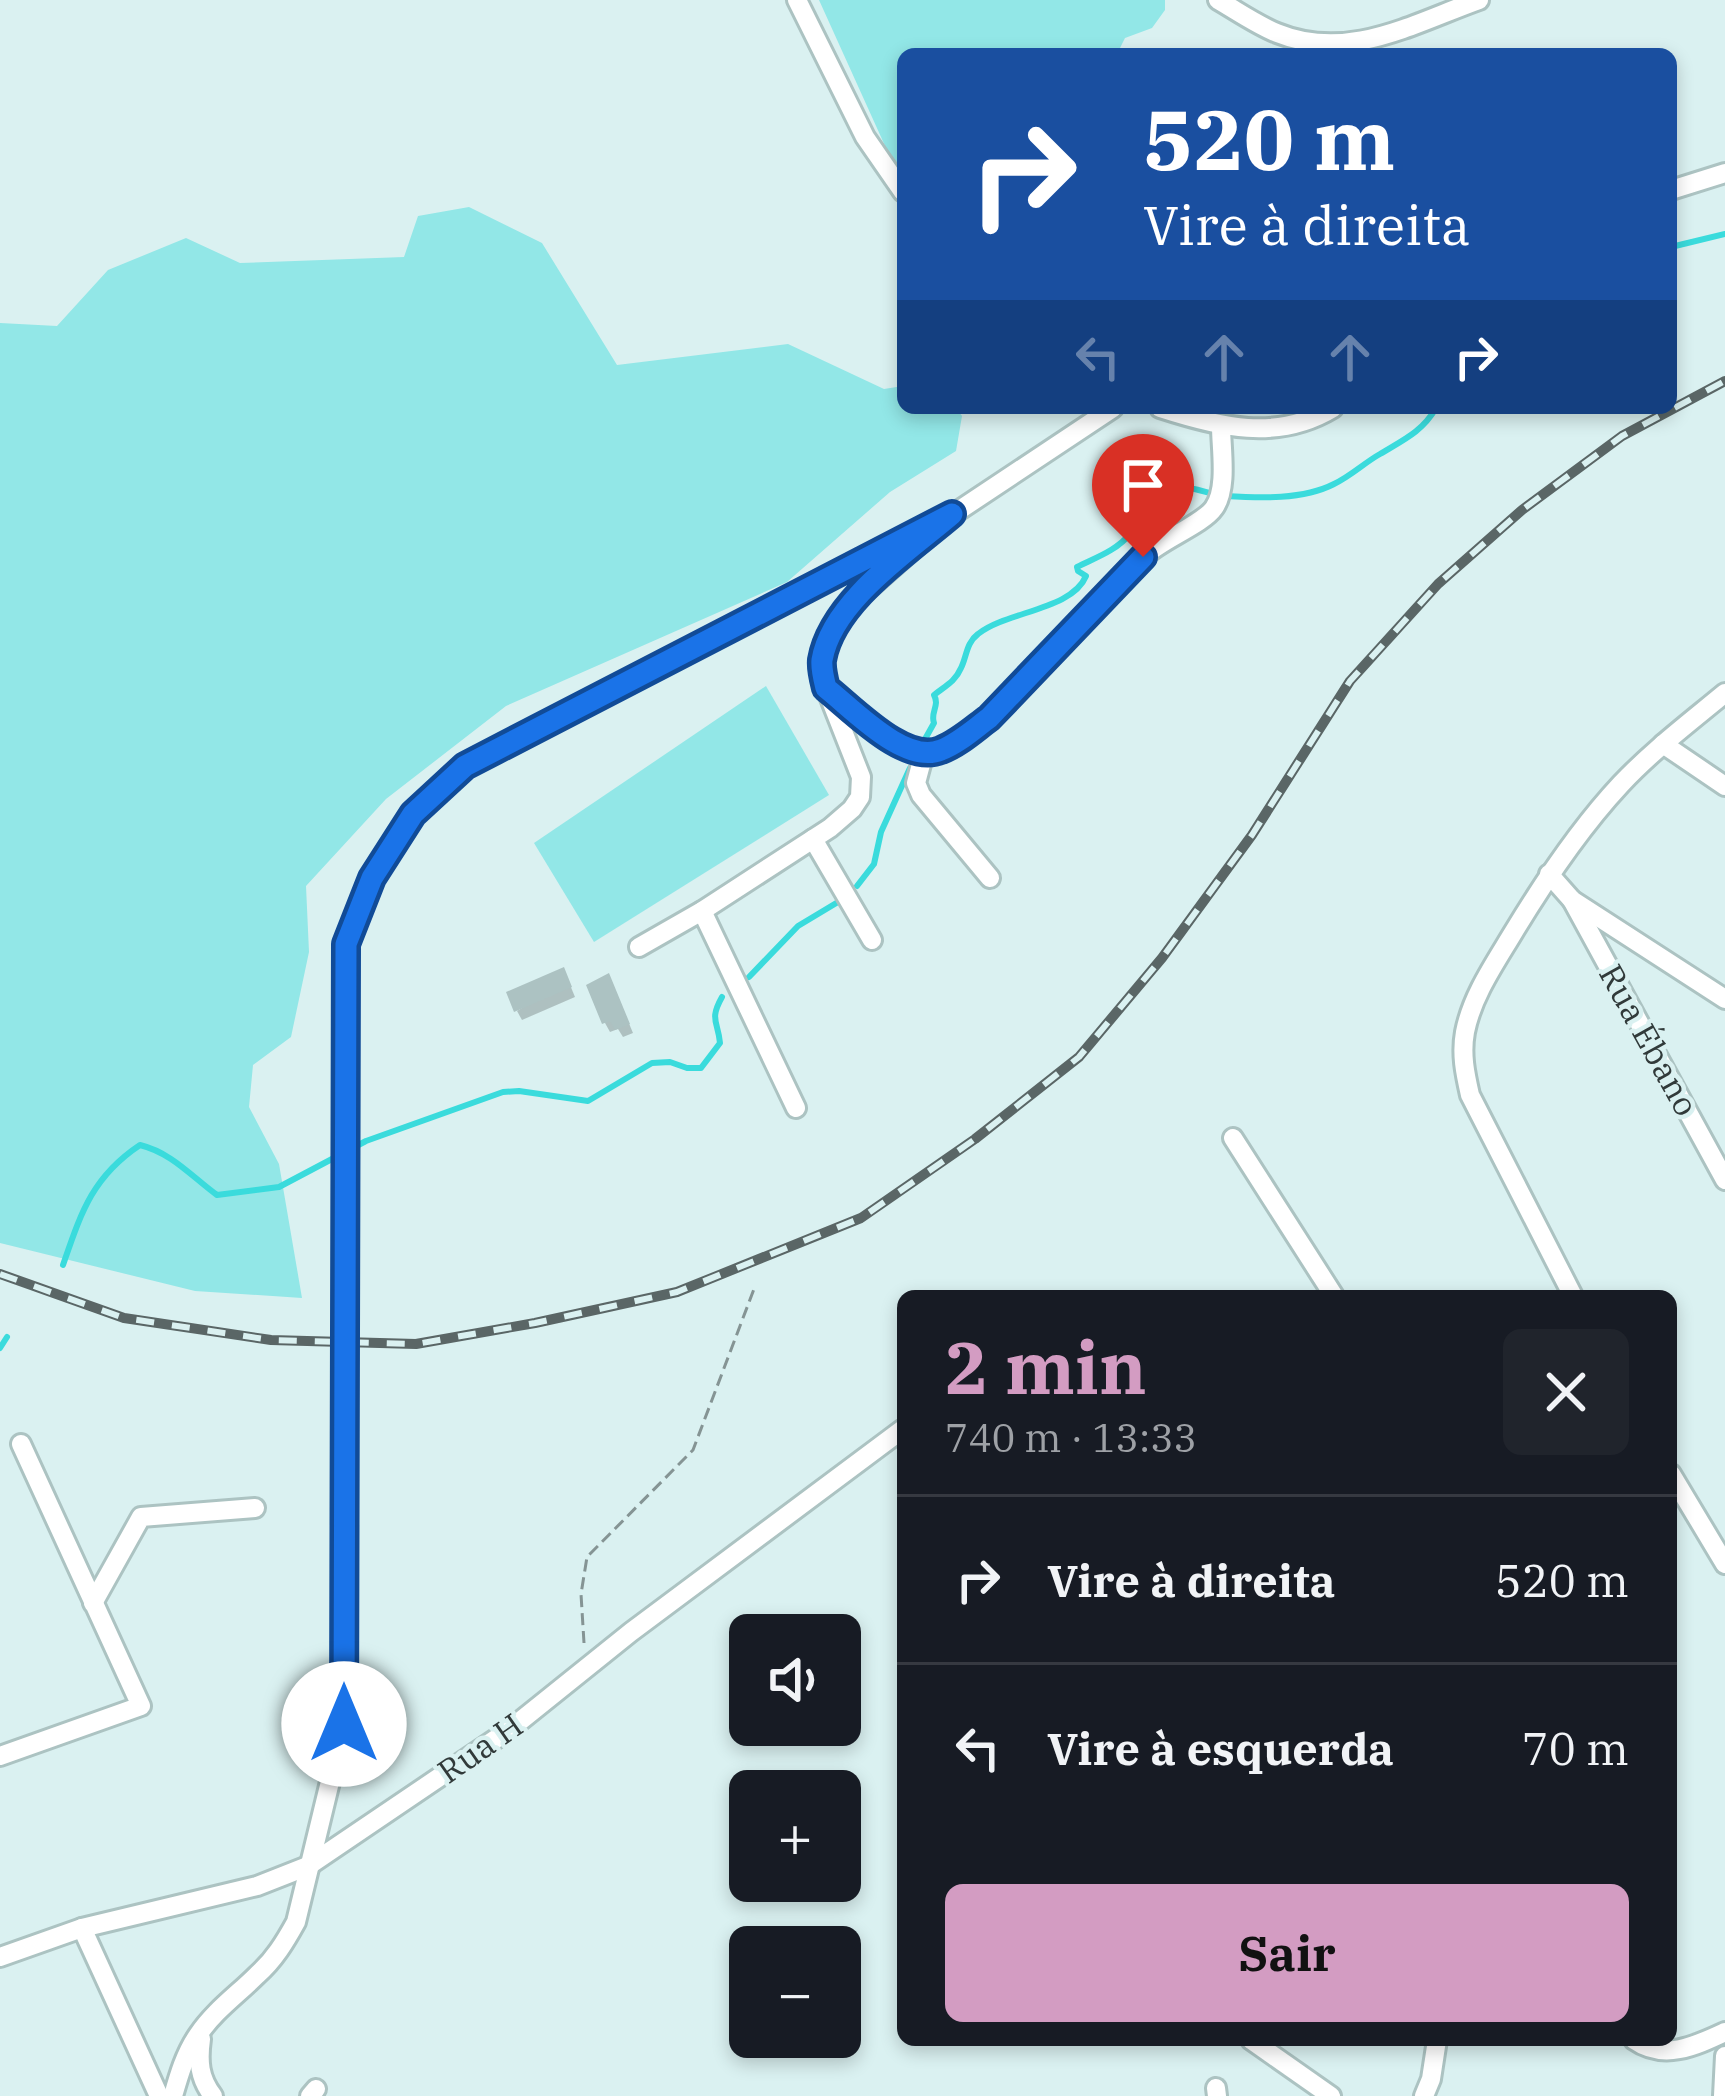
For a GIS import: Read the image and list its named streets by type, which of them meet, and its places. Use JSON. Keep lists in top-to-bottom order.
{
  "streets": {
    "street": ["Rua Ébano", "Rua H"]
  },
  "page": {
    "turn": ["520 m", "Vire à direita"],
    "heading": ["2 min", "740 m · 13:33"],
    "list": [
      {
        "name": "Vire à direita",
        "value": "520 m"
      },
      {
        "name": "Vire à esquerda",
        "value": "70 m"
      }
    ],
    "map_buttons": ["+", "−"],
    "buttons": "Sair"
  }
}
